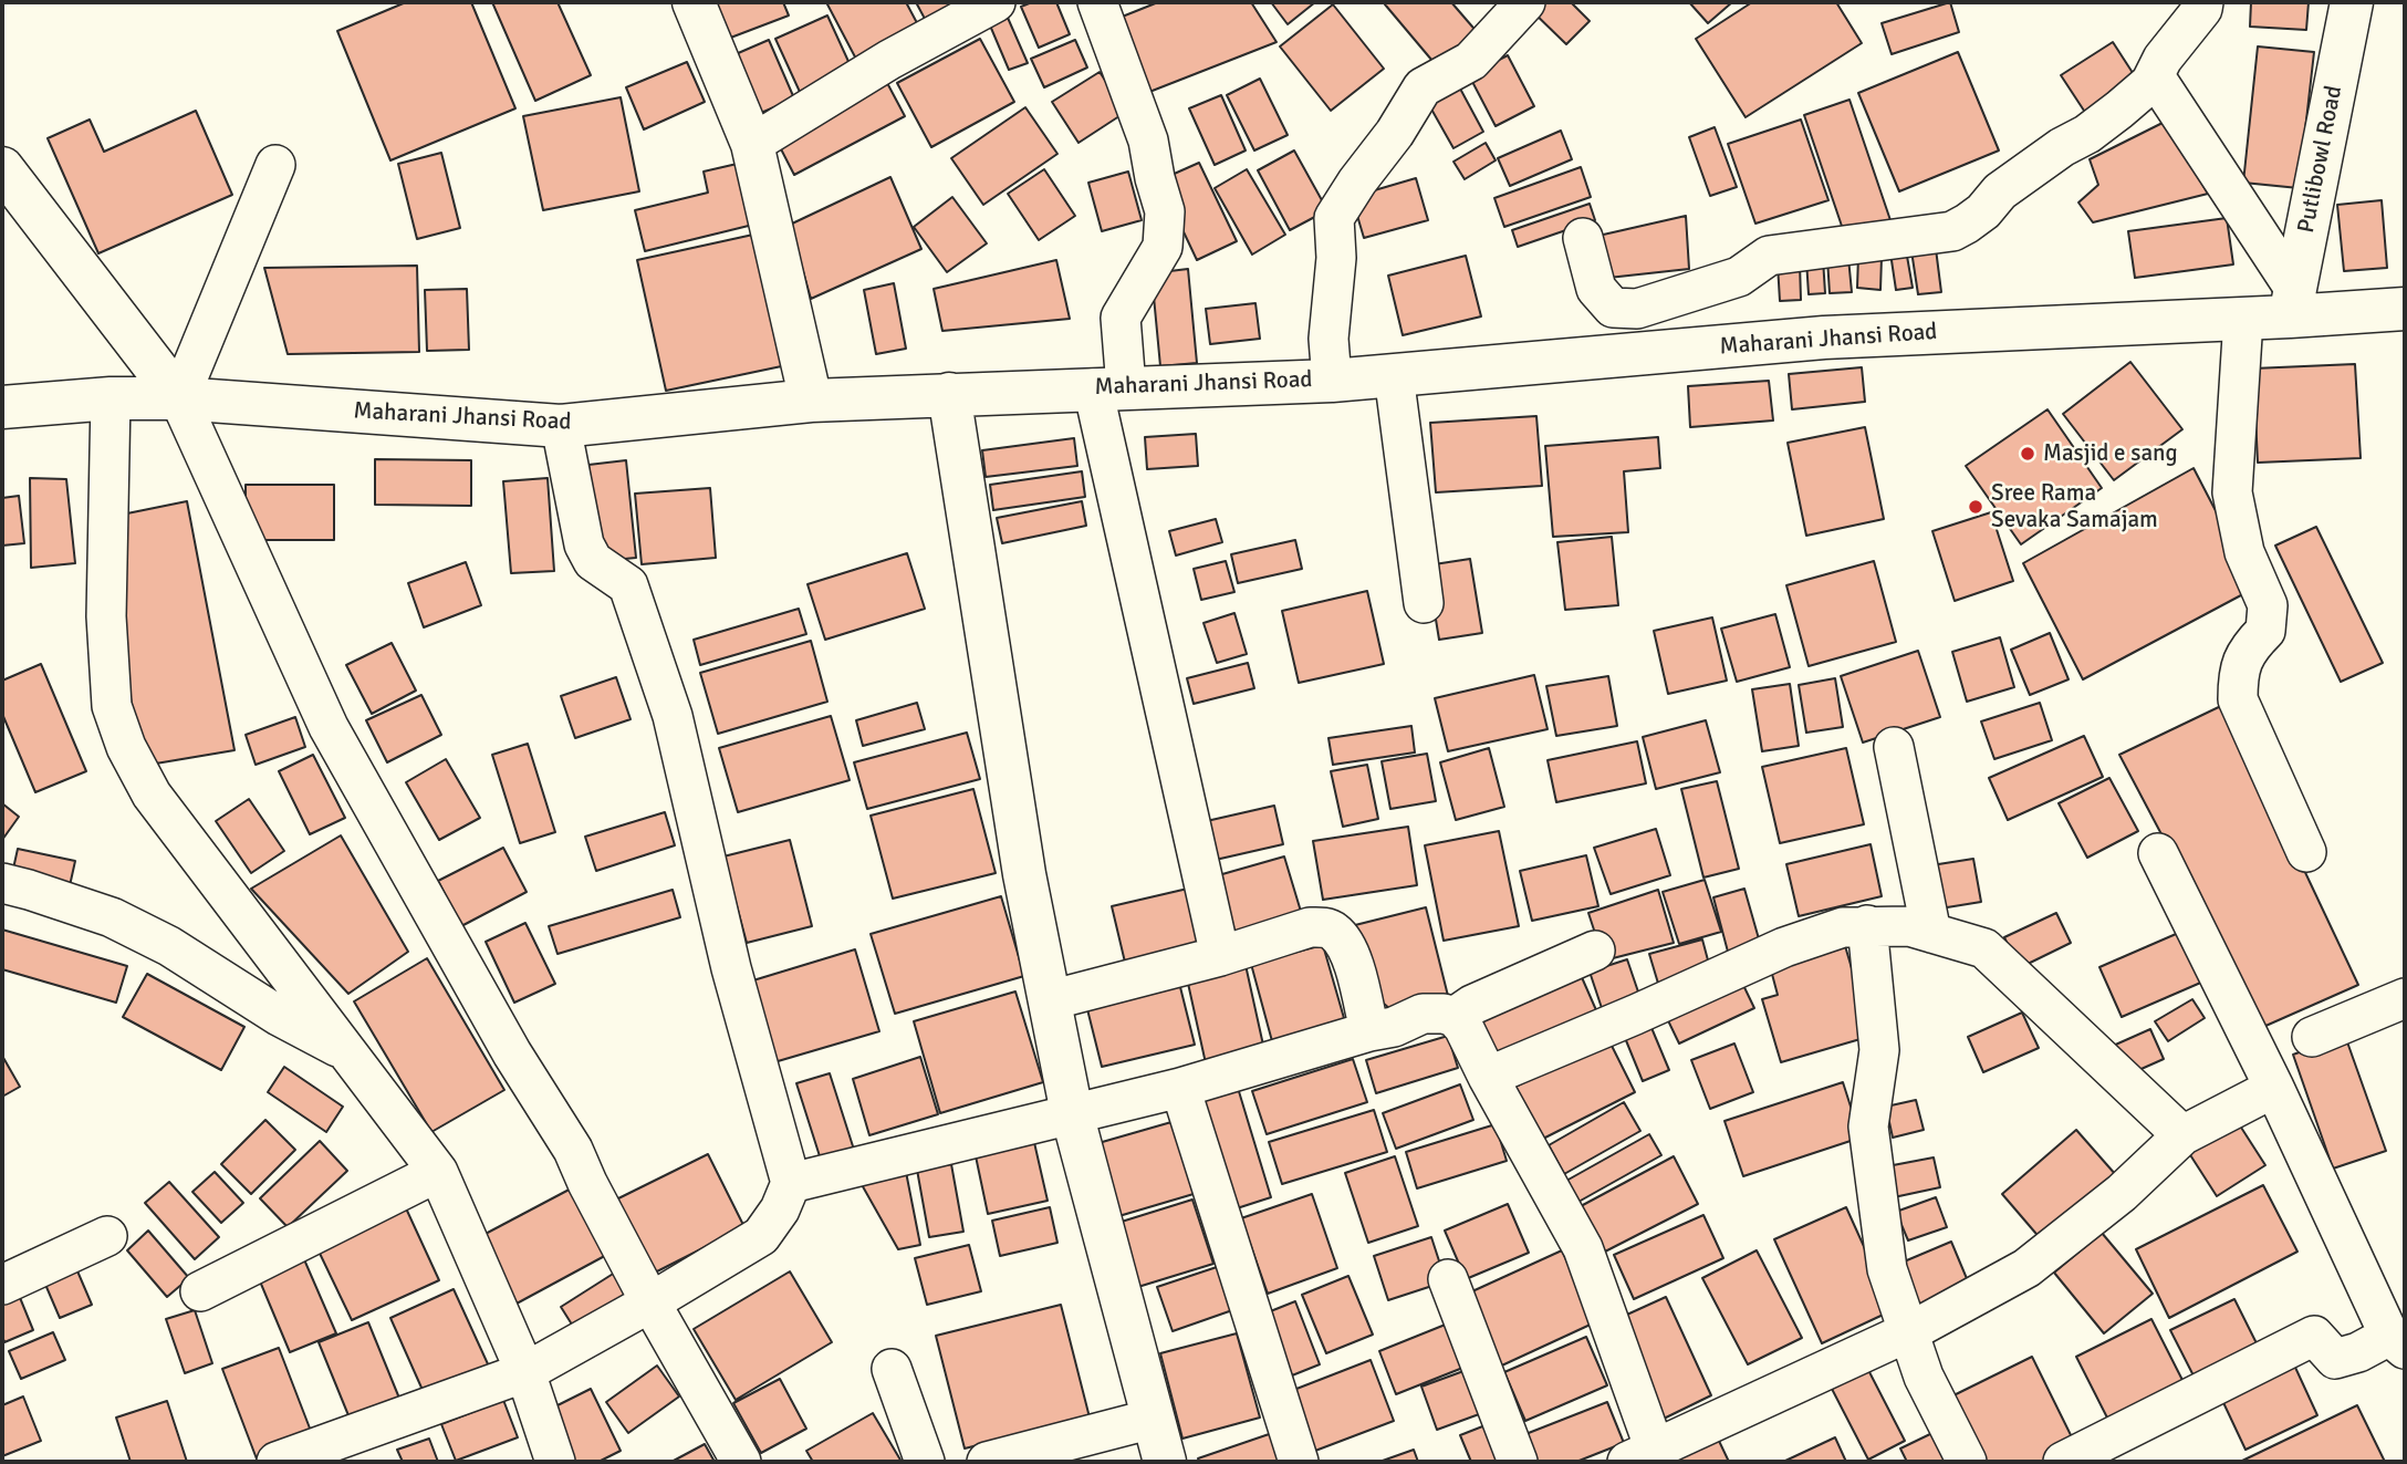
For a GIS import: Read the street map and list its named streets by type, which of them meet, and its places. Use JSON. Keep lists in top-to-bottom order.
{
  "streets": {
    "street": ["Putlibowl Road", "Maharani Jhansi Road"]
  },
  "crossings": [
    ["Putlibowl Road", "Maharani Jhansi Road"]
  ],
  "places": ["Masjid e sang", "Sree Rama Sevaka Samajam"]
}
